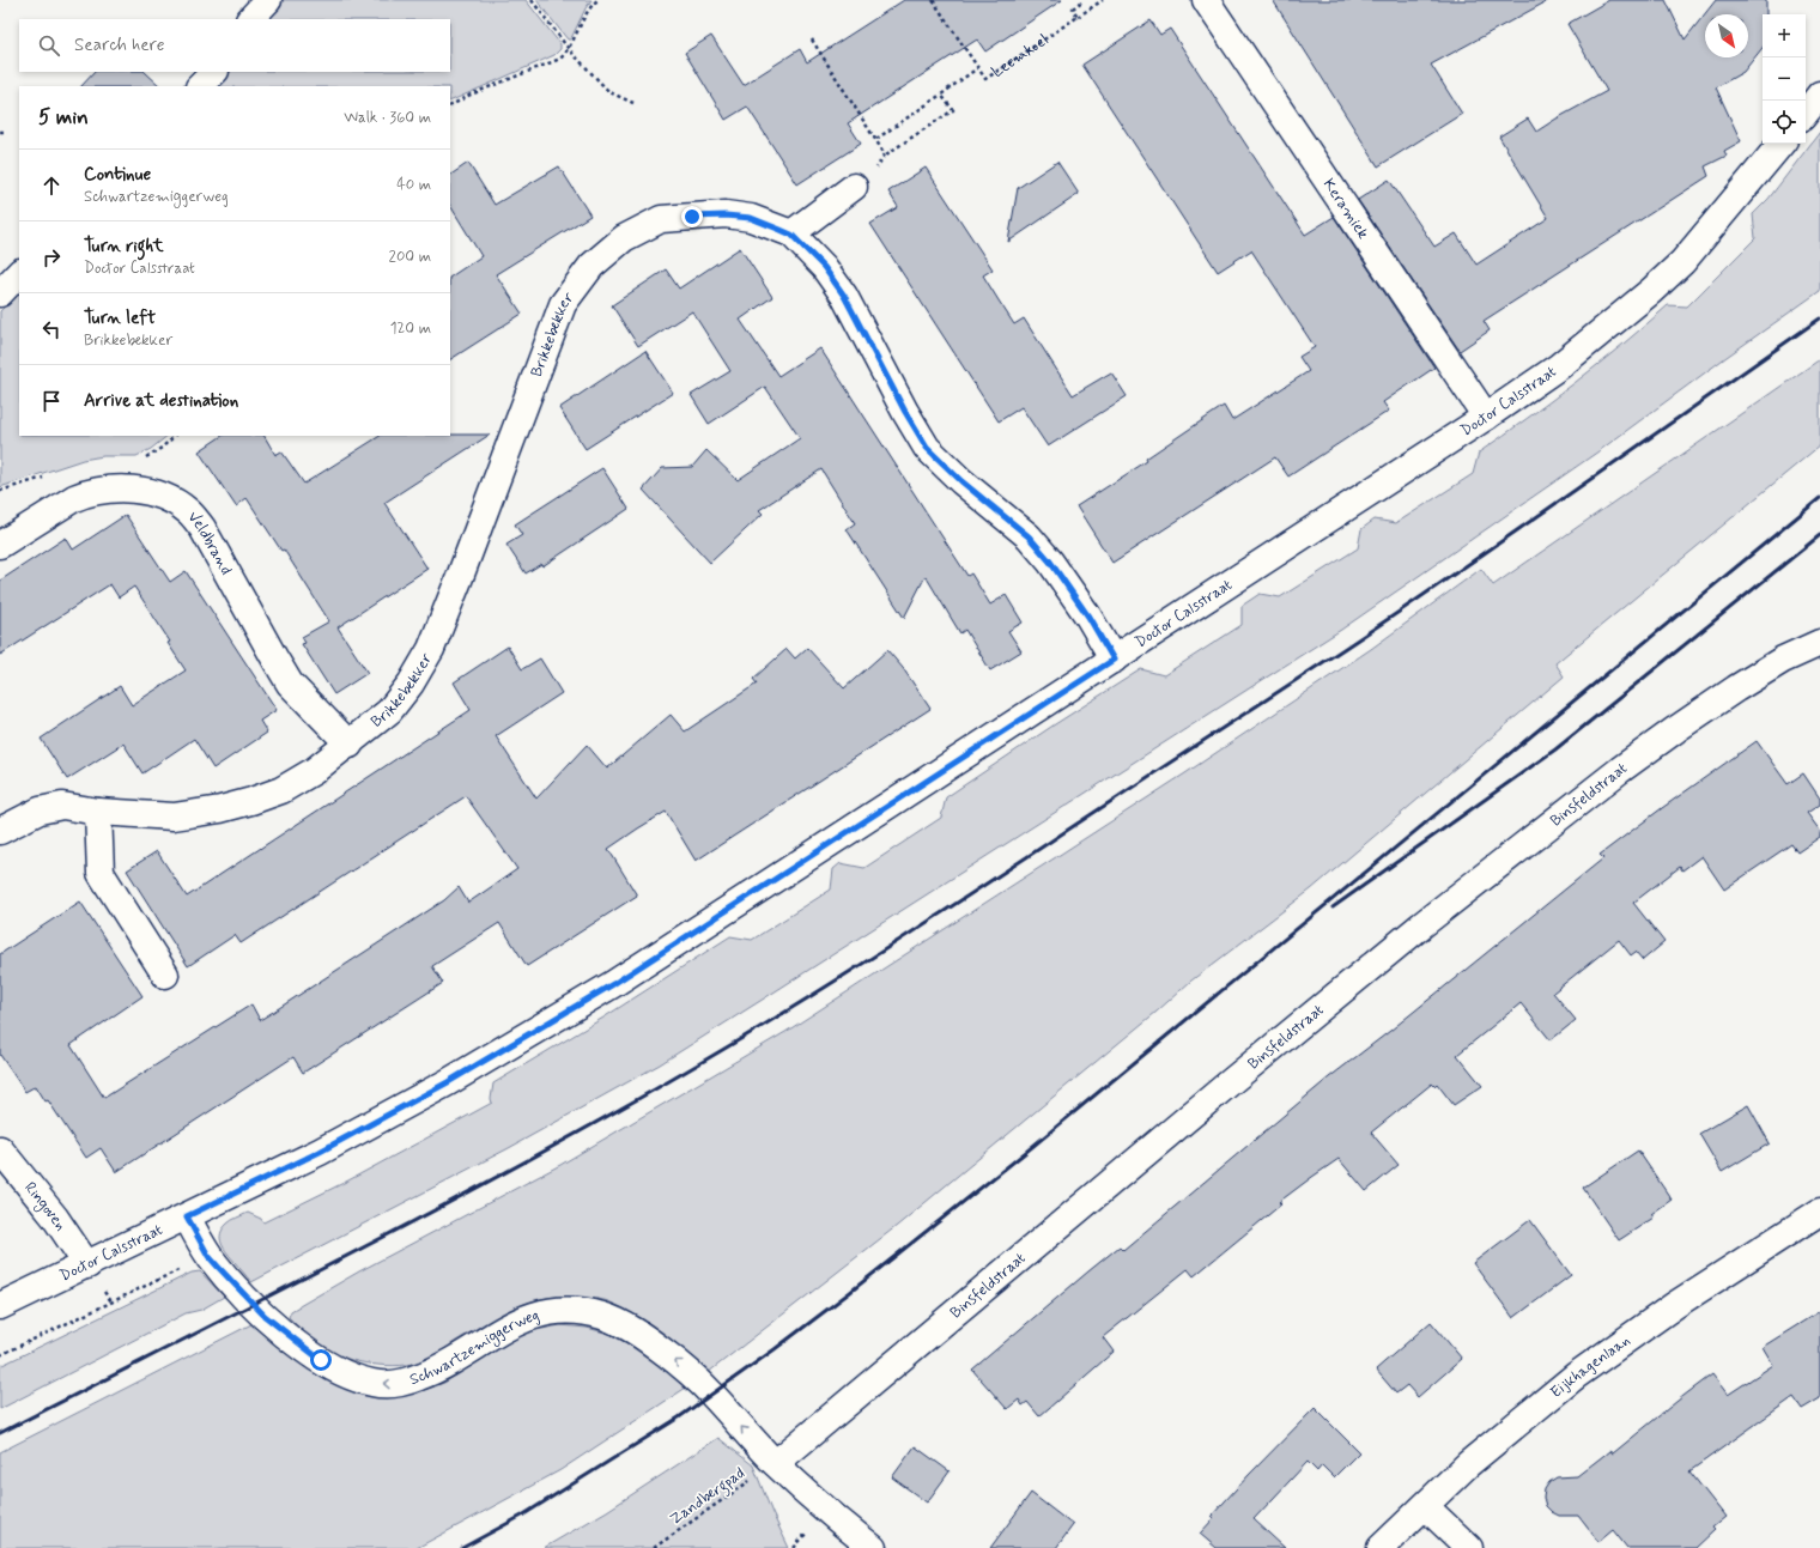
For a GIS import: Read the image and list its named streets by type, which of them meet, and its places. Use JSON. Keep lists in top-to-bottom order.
{
  "streets": {
    "street": [
      "Keramiek",
      "Brikkebekker",
      "Doctor Calsstraat",
      "Veldbrand",
      "Binsfeldstraat",
      "Ringoven",
      "Schwartzemiggerweg",
      "Eijkhagenlaan"
    ],
    "path": ["Leemkoel", "Zandbergpad"]
  },
  "crossings": [
    ["Keramiek", "Doctor Calsstraat"],
    ["Brikkebekker", "Doctor Calsstraat"],
    ["Brikkebekker", "Veldbrand"],
    ["Doctor Calsstraat", "Ringoven"],
    ["Doctor Calsstraat", "Schwartzemiggerweg"],
    ["Binsfeldstraat", "Schwartzemiggerweg"],
    ["Binsfeldstraat", "Zandbergpad"],
    ["Schwartzemiggerweg", "Zandbergpad"]
  ],
  "one_way": ["Schwartzemiggerweg"],
  "north": "bottom right",
  "page": {
    "map_buttons": ["+", "−"],
    "search": "Search here",
    "heading": ["5 min", "Walk · 360 m"],
    "list": [
      ["Continue", "Schwartzemiggerweg", "40 m"],
      ["Turn right", "Doctor Calsstraat", "200 m"],
      ["Turn left", "Brikkebekker", "120 m"],
      "Arrive at destination"
    ]
  }
}
